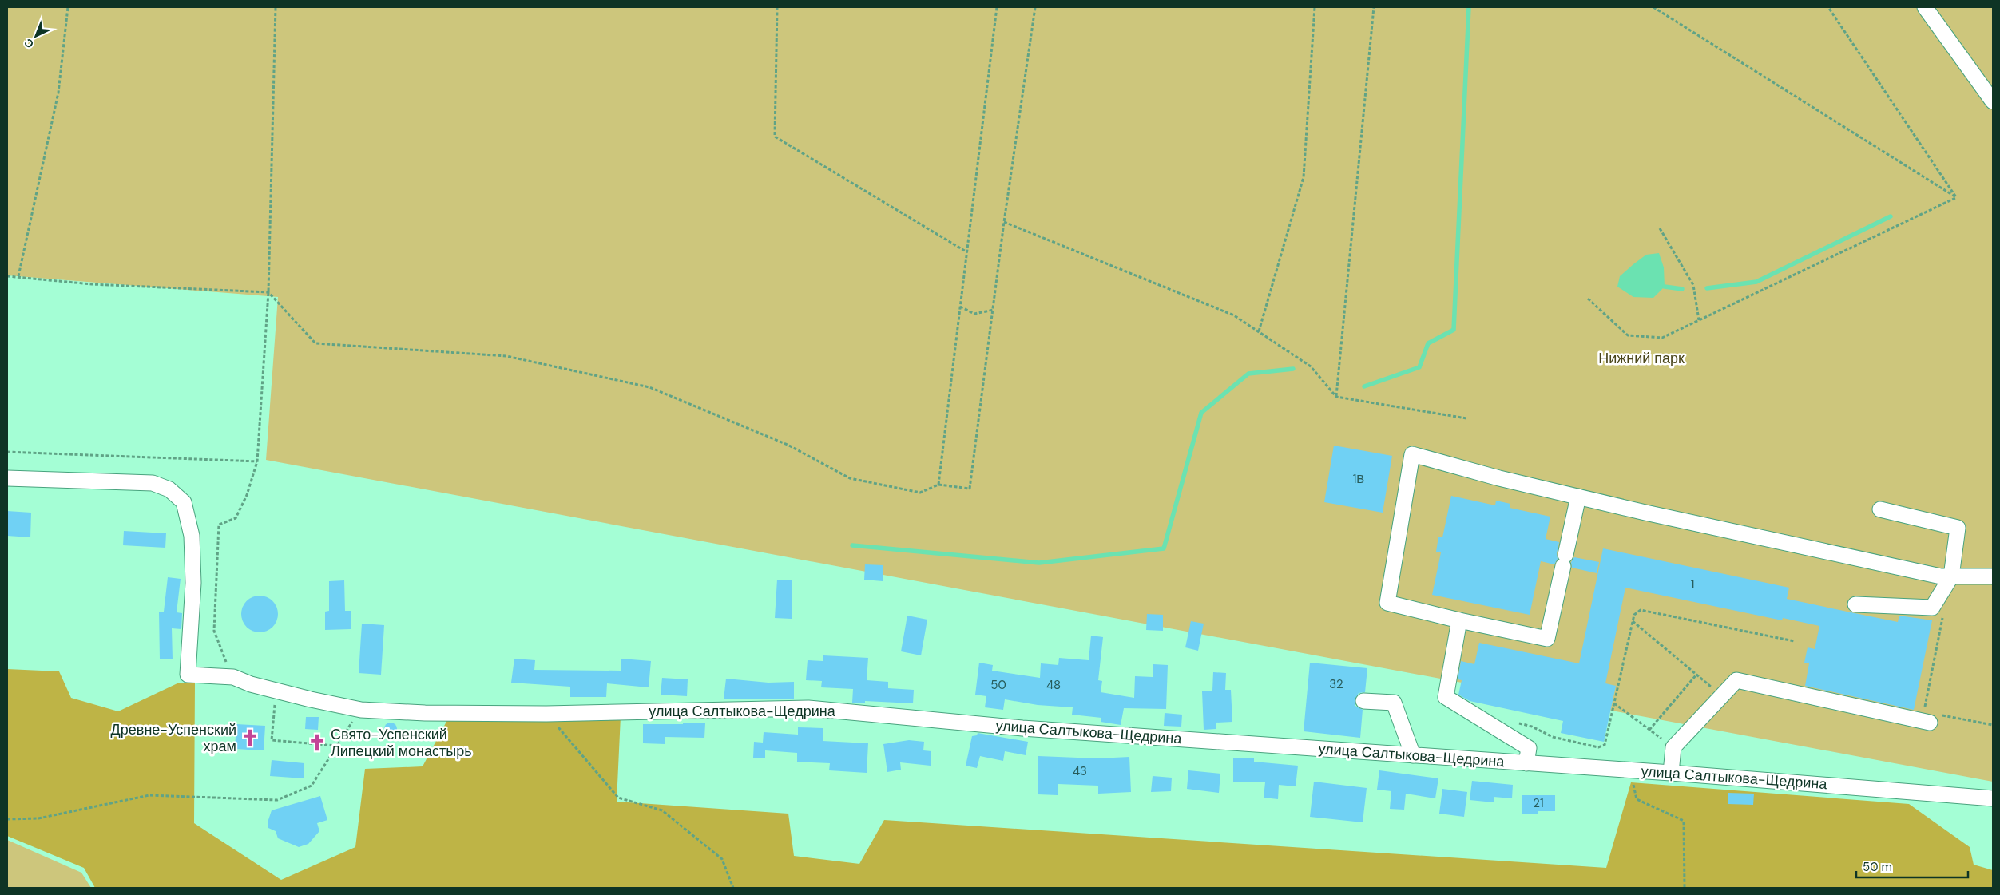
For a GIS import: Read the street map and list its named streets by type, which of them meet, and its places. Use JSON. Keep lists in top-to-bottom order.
{
  "streets": {
    "street": ["улица Салтыкова-Щедрина"]
  },
  "parks": ["Нижний парк"],
  "places": {
    "church": ["Древне-Успенский храм", "Свято-Успенский Липецкий монастырь"]
  },
  "house_numbers": [
    "1В",
    "1",
    "32",
    "50",
    "48",
    "43",
    "21"
  ],
  "scale_bar": "50 m",
  "north": "bottom left"
}
